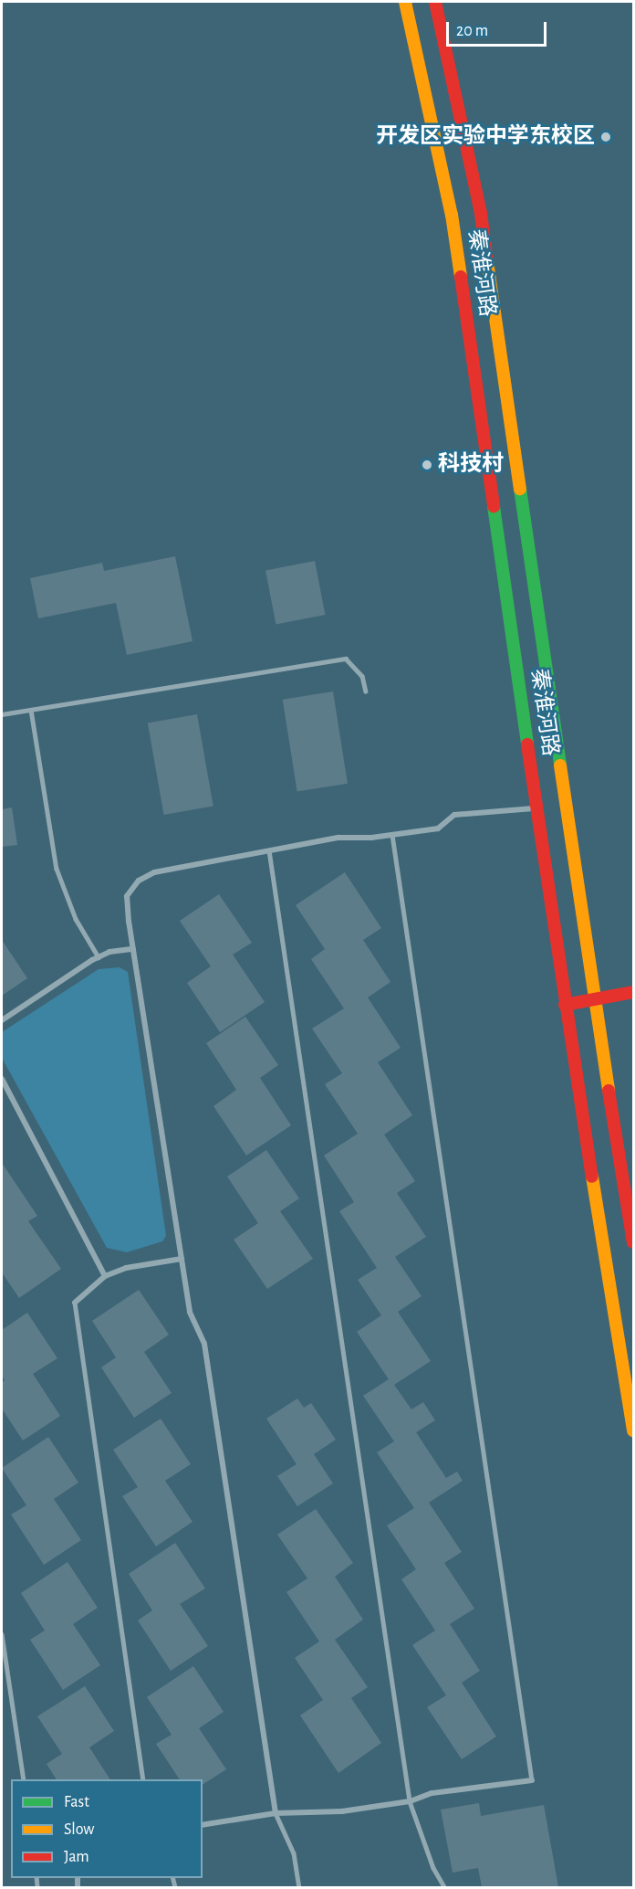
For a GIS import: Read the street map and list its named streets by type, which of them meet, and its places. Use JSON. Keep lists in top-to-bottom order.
{
  "streets": {
    "main road": ["秦淮河路"]
  },
  "places": ["开发区实验中学东校区", "科技村"],
  "legend": ["Fast", "Slow", "Jam"],
  "scale_bar": "20 m"
}
